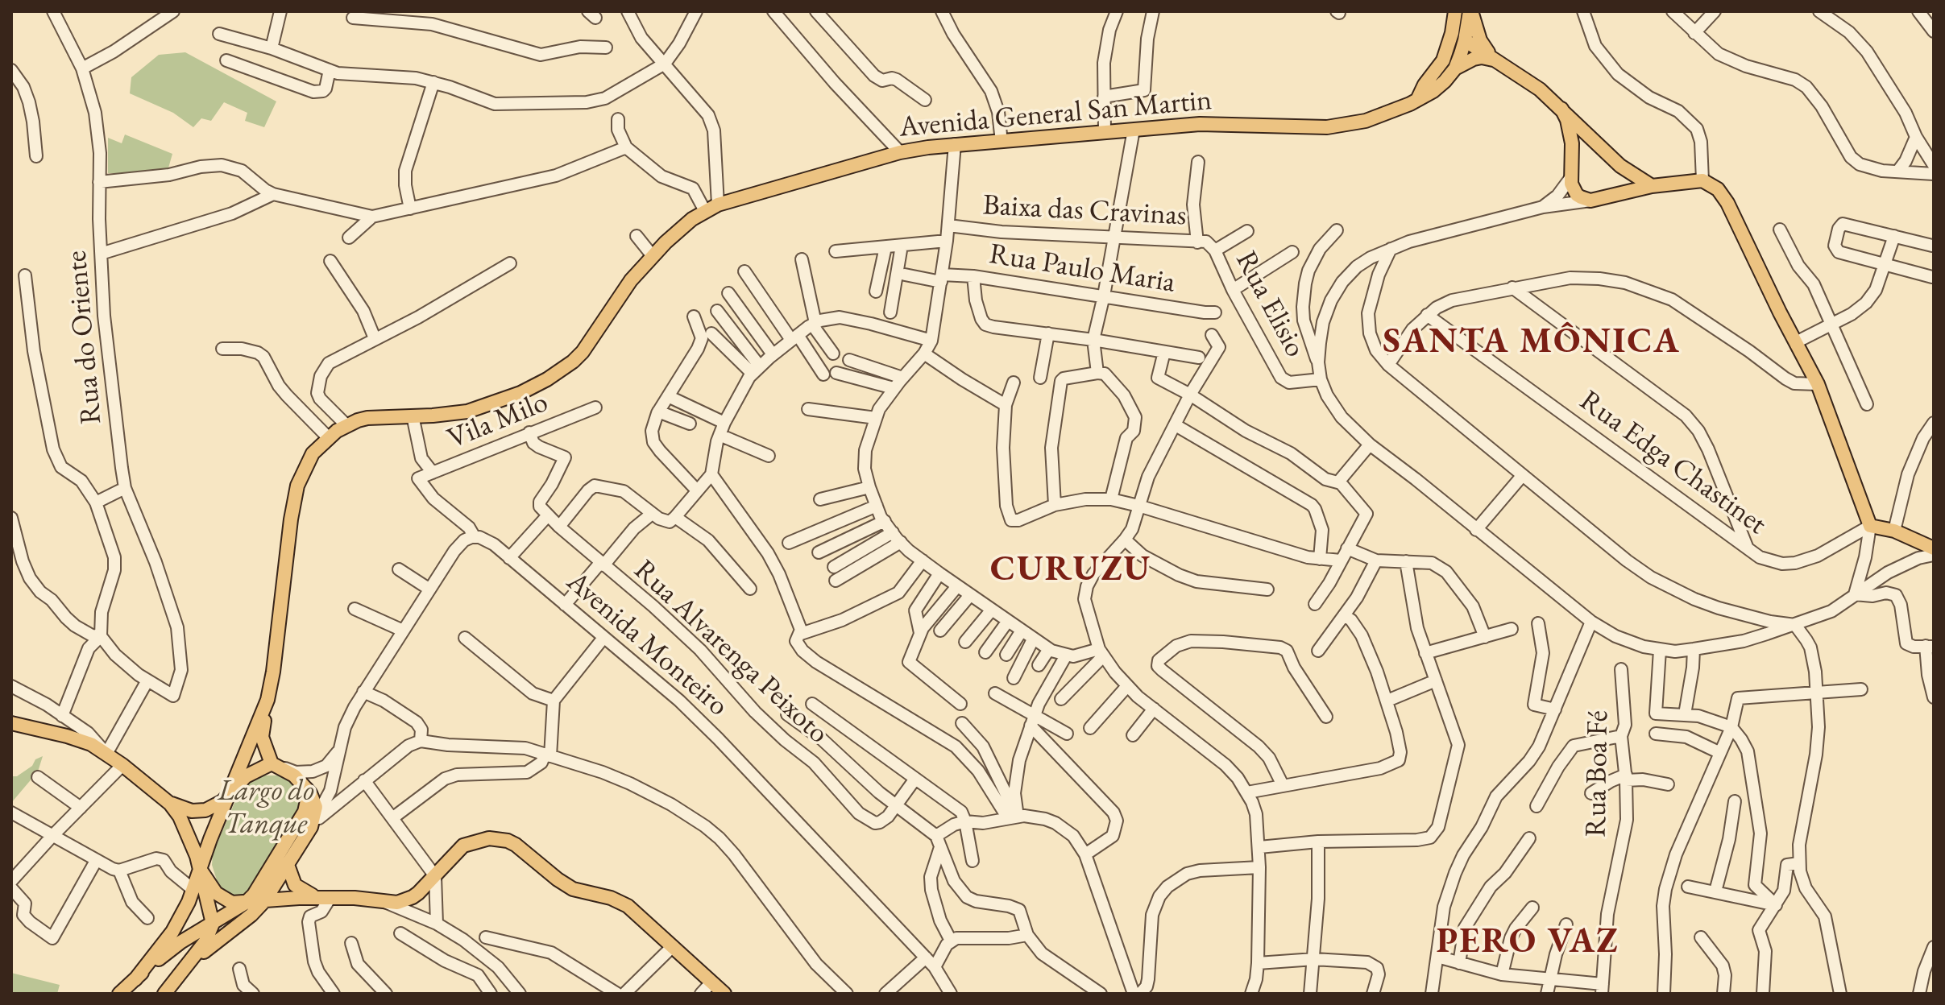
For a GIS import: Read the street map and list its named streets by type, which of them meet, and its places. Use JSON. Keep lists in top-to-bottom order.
{
  "streets": {
    "main road": ["Avenida General San Martin"],
    "street": [
      "Baixa das Cravinas",
      "Rua Paulo Maria",
      "Rua Elisio",
      "Rua do Oriente",
      "Vila Milo",
      "Rua Edga Chastinet",
      "Avenida Monteiro",
      "Rua Alvarenga Peixoto",
      "Rua Boa Fé"
    ]
  },
  "crossings": [
    ["Baixa das Cravinas", "Rua Elisio"],
    ["Vila Milo", "Avenida Monteiro"]
  ],
  "districts": ["SANTA MÔNICA", "CURUZU", "PERO VAZ"],
  "parks": ["Largo do Tanque"]
}
